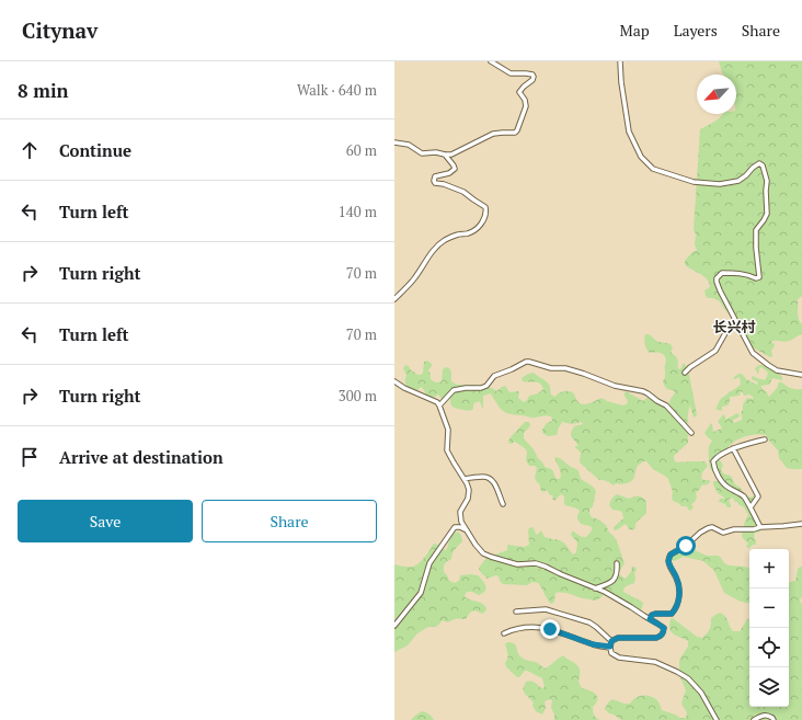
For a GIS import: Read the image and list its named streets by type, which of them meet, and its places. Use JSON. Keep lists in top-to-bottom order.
{
  "districts": ["长兴村"],
  "north": "bottom left",
  "page": {
    "header": "Citynav",
    "nav": ["Map", "Layers", "Share"],
    "heading": ["8 min", "Walk · 640 m"],
    "list": [
      ["Continue", "60 m"],
      ["Turn left", "140 m"],
      ["Turn right", "70 m"],
      ["Turn left", "70 m"],
      ["Turn right", "300 m"],
      "Arrive at destination"
    ],
    "buttons": ["Save", "Share"],
    "map_buttons": ["+", "−"]
  }
}
